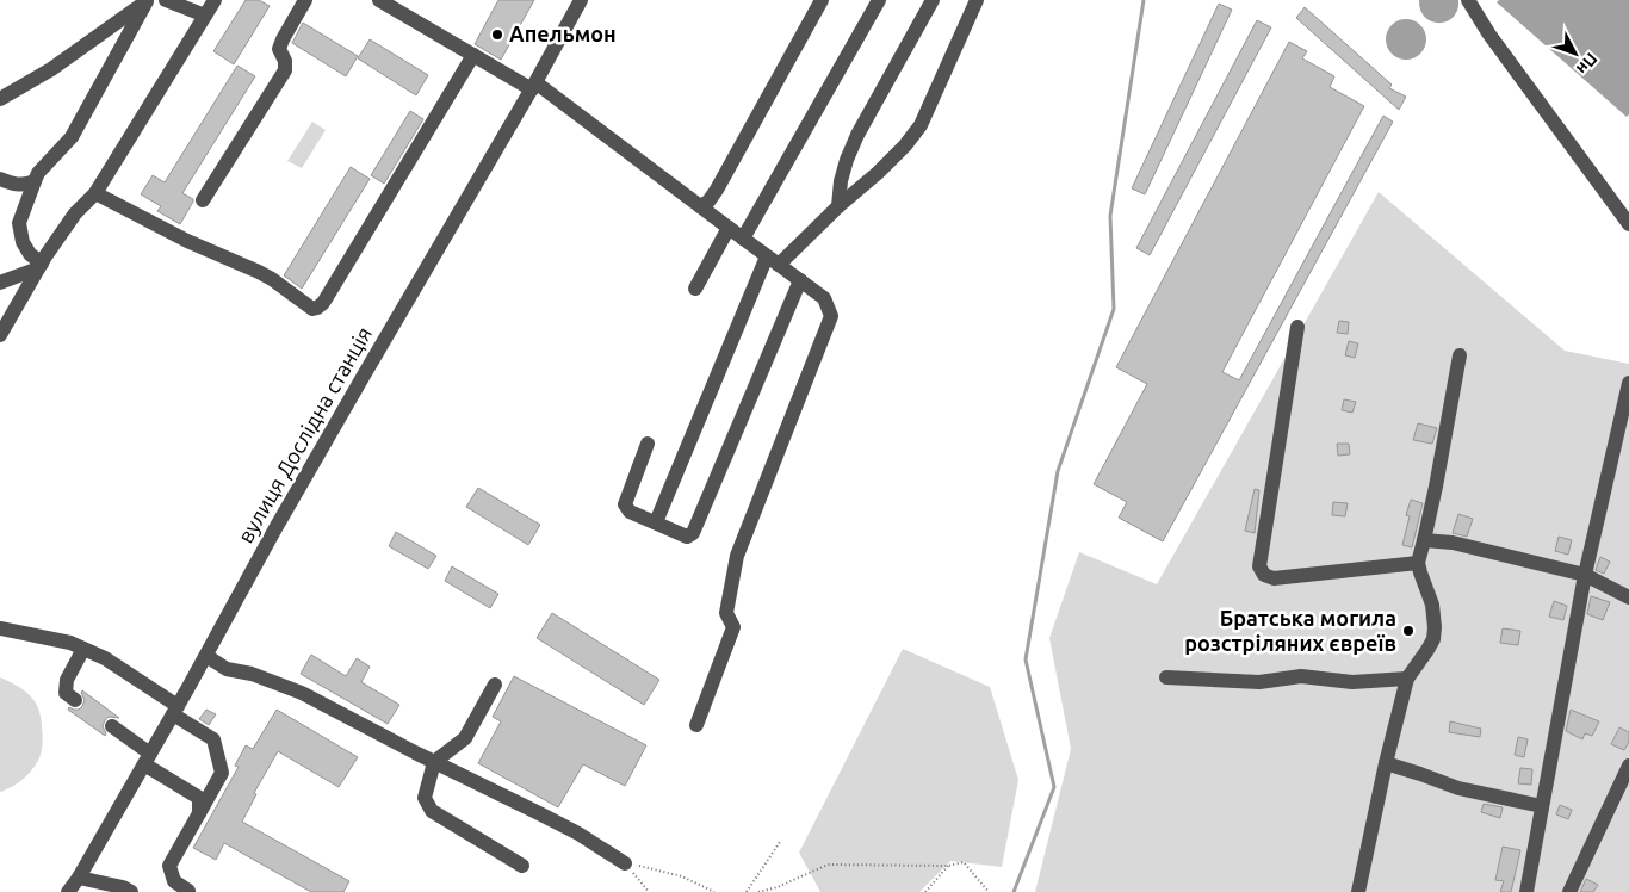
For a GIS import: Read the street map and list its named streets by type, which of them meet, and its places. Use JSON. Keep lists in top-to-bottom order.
{
  "streets": {
    "street": ["вулиця Дослідна станція"]
  },
  "places": ["Апельмон", "Братська могила розстріляних євреїв"],
  "north": "bottom right"
}
